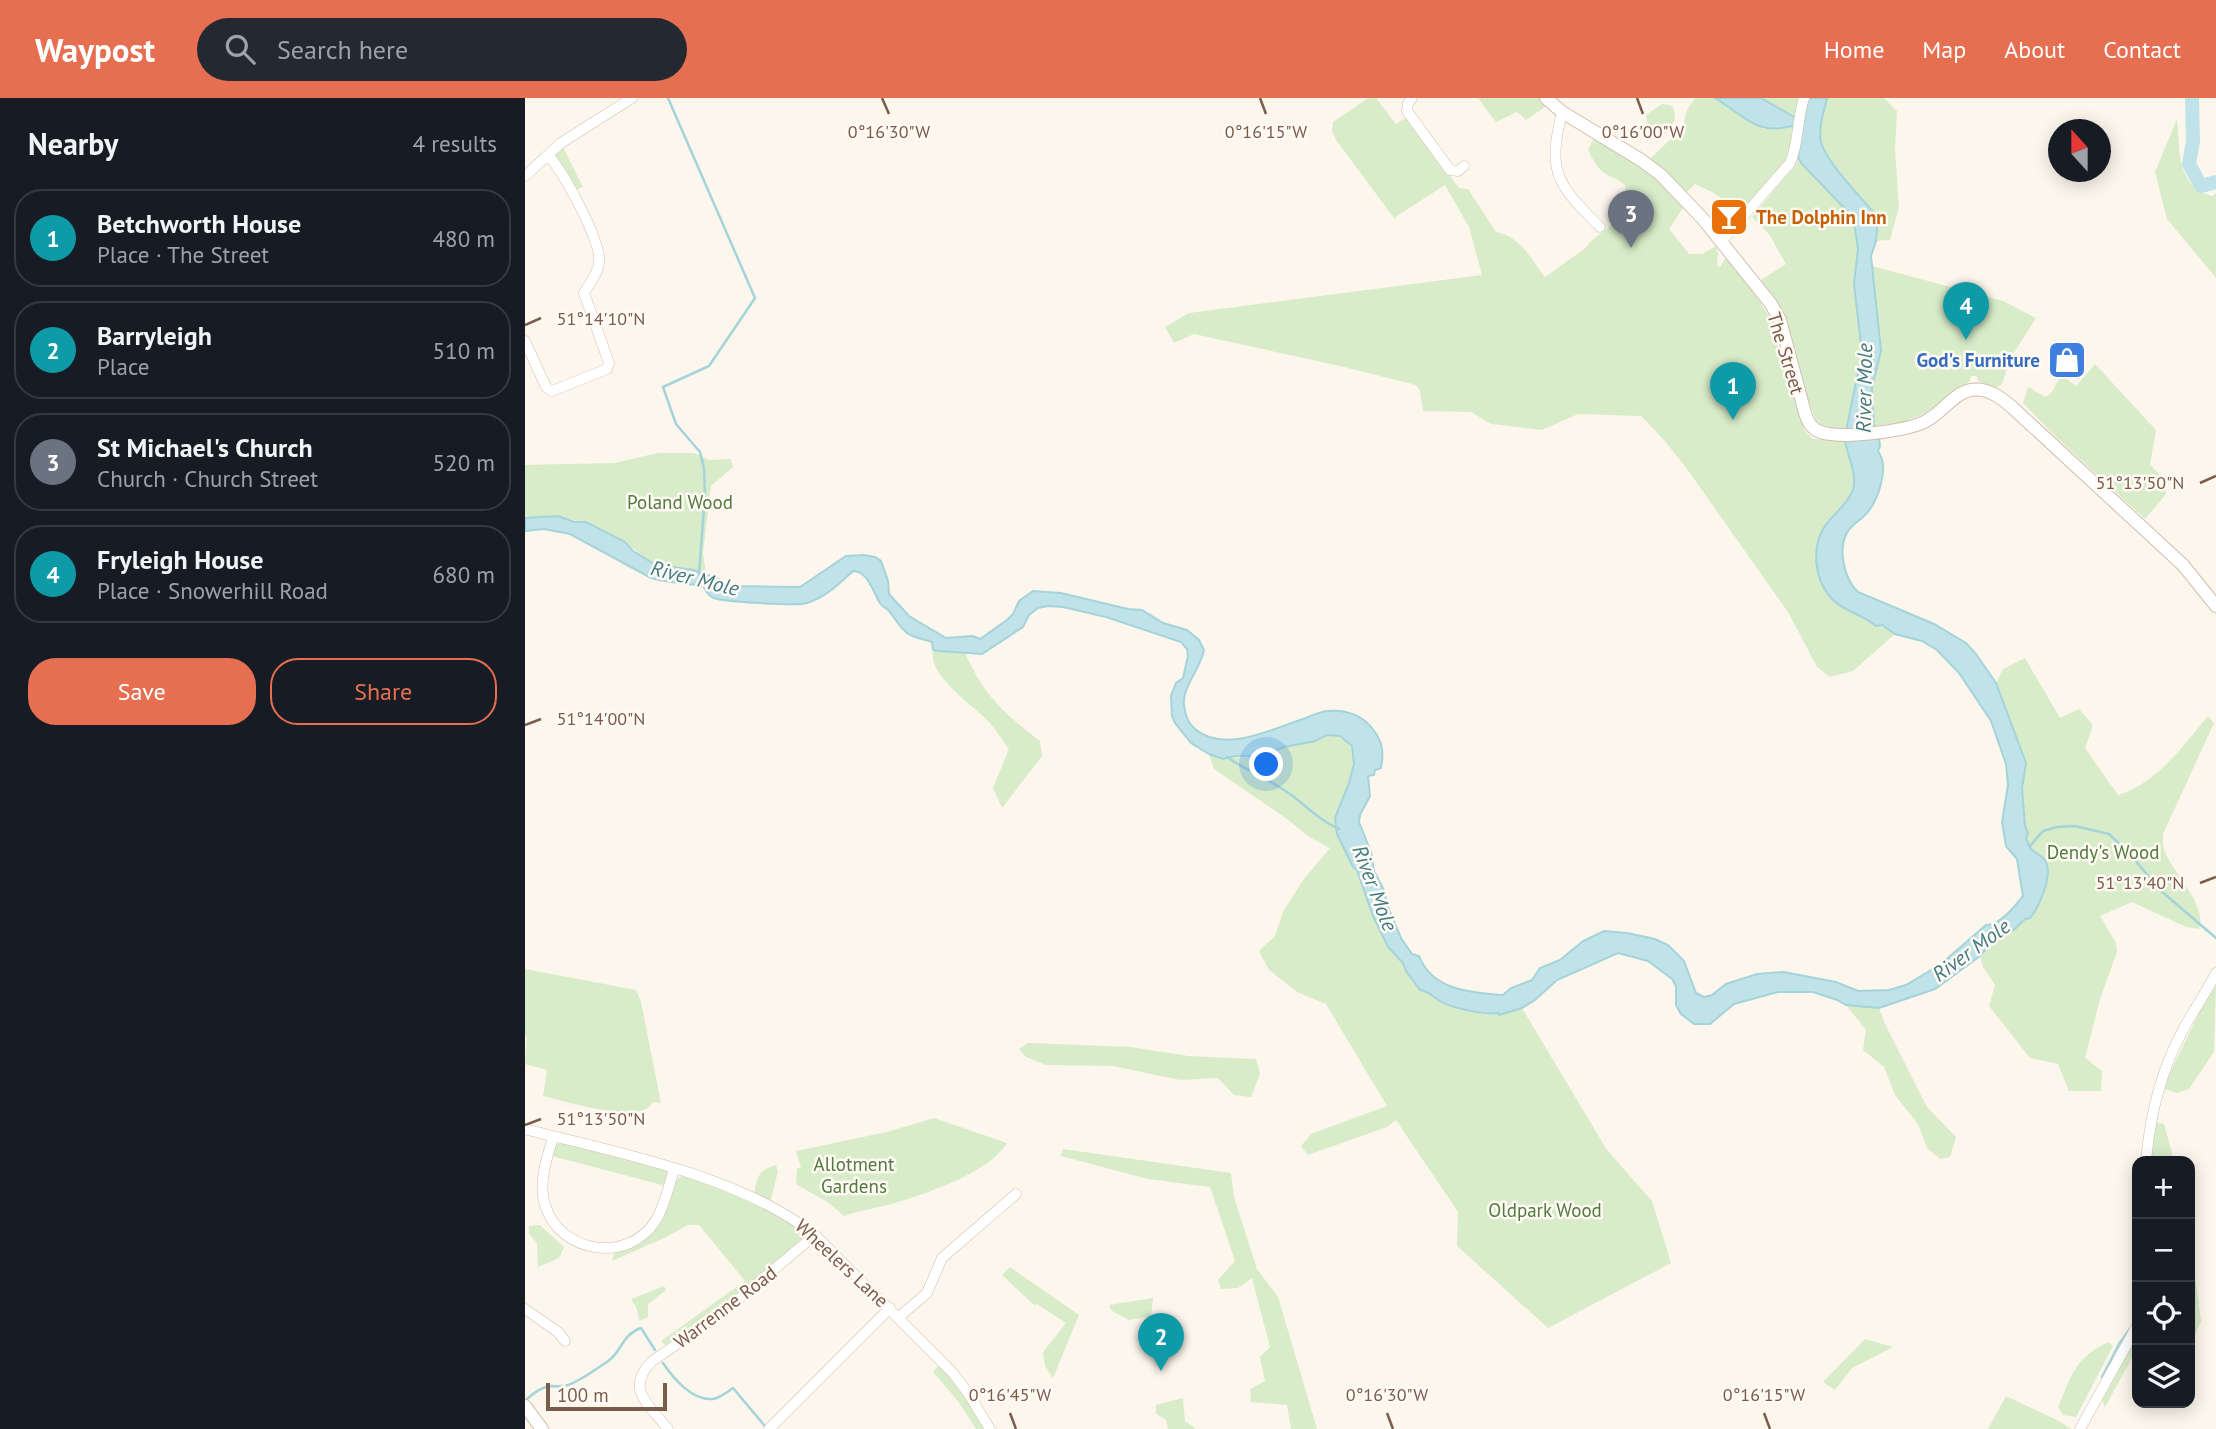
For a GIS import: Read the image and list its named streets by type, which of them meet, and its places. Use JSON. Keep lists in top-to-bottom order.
{
  "streets": {
    "street": ["The Street", "Wheelers Lane", "Warrenne Road"]
  },
  "crossings": [
    ["Wheelers Lane", "Warrenne Road"]
  ],
  "water": ["River Mole"],
  "parks": [
    "Poland Wood",
    "Dendy's Wood",
    "Allotment Gardens",
    "Oldpark Wood"
  ],
  "places": {
    "bar": ["The Dolphin Inn"],
    "shop": ["God's Furniture"]
  },
  "scale_bar": "100 m",
  "north": "top",
  "page": {
    "header": "Waypost",
    "search": "Search here",
    "nav": [
      "Home",
      "Map",
      "About",
      "Contact"
    ],
    "heading": ["Nearby", "4 results"],
    "list": [
      {
        "mark": "1",
        "name": "Betchworth House",
        "note": "Place · The Street",
        "value": "480 m"
      },
      {
        "mark": "2",
        "name": "Barryleigh",
        "note": "Place",
        "value": "510 m"
      },
      {
        "mark": "3",
        "name": "St Michael's Church",
        "note": "Church · Church Street",
        "value": "520 m"
      },
      {
        "mark": "4",
        "name": "Fryleigh House",
        "note": "Place · Snowerhill Road",
        "value": "680 m"
      }
    ],
    "pins": [
      "3",
      "4",
      "1",
      "2"
    ],
    "buttons": ["Save", "Share"],
    "map_buttons": ["+", "−"],
    "scale": "100 m"
  },
  "coordinates": [
    "0°16'30\"W",
    "0°16'15\"W",
    "0°16'00\"W",
    "51°14'10\"N",
    "51°13'50\"N",
    "51°14'00\"N",
    "51°13'40\"N",
    "0°16'45\"W"
  ]
}
